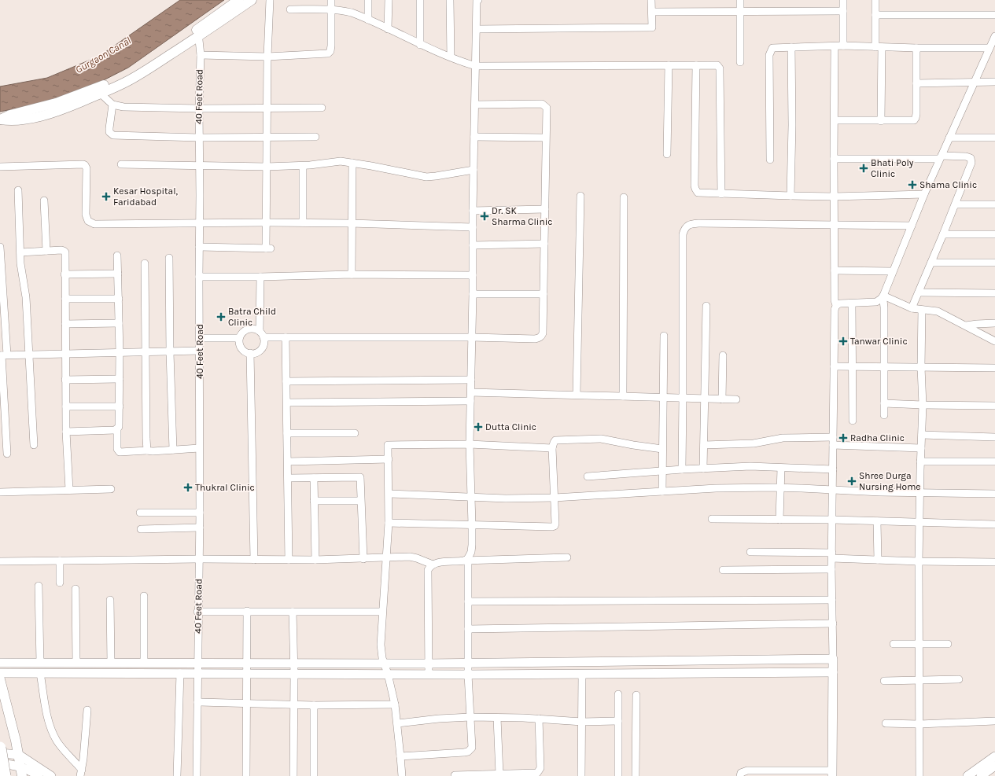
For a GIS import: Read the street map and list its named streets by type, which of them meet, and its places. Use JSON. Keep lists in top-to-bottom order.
{
  "streets": {
    "street": ["40 Feet Road"]
  },
  "water": ["Gurgaon Canal"],
  "places": {
    "health": [
      "Bhati Poly Clinic",
      "Shama Clinic",
      "Kesar Hospital, Faridabad",
      "Dr. SK Sharma Clinic",
      "Batra Child Clinic",
      "Tanwar Clinic",
      "Dutta Clinic",
      "Radha Clinic",
      "Shree Durga Nursing Home",
      "Thukral Clinic"
    ]
  }
}
